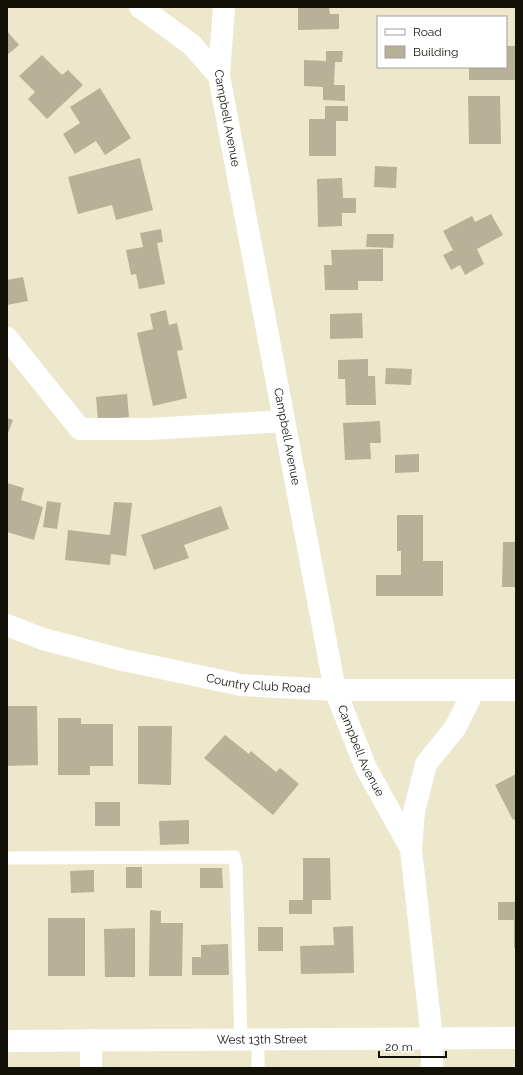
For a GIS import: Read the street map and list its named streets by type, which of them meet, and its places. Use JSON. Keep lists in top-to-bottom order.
{
  "streets": {
    "street": ["Campbell Avenue", "Country Club Road", "West 13th Street"]
  },
  "crossings": [
    ["Campbell Avenue", "Country Club Road"],
    ["Campbell Avenue", "West 13th Street"]
  ],
  "legend": ["Road", "Building"],
  "scale_bar": "20 m"
}
